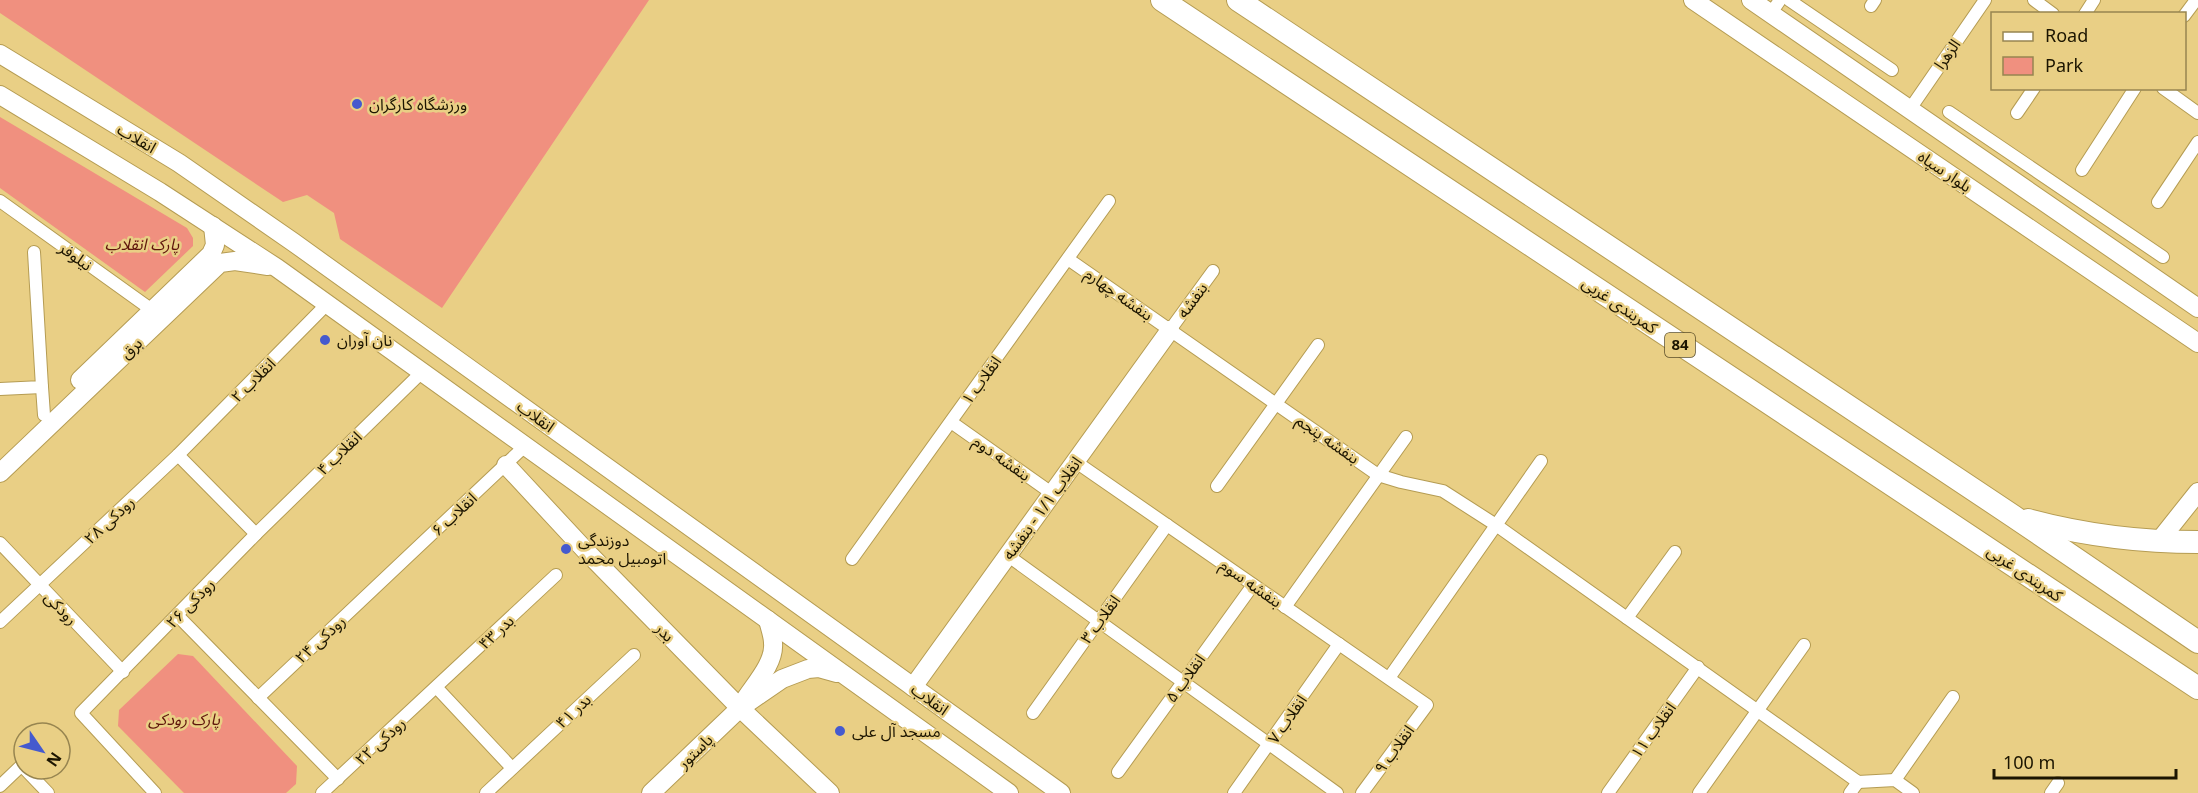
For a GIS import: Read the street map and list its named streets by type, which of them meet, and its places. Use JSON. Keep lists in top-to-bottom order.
{
  "streets": {
    "highway": ["کمربندی غربی", "84"],
    "main road": [
      "انقلاب",
      "بلوار سپاه",
      "برق",
      "انقلاب ۱/۱ - بنفشه",
      "بدر",
      "پاستور"
    ],
    "street": [
      "الزهرا",
      "نیلوفر",
      "بنفشه چهارم",
      "بنفشه",
      "انقلاب ۲",
      "انقلاب ۱",
      "بنفشه پنجم",
      "انقلاب ۴",
      "بنفشه دوم",
      "انقلاب ۶",
      "رودکی ۲۸",
      "بنفشه سوم",
      "رودکی ۲۶",
      "رودکی",
      "انقلاب ۳",
      "بدر ۴۳",
      "رودکی ۲۴",
      "انقلاب ۵",
      "بدر ۴۱",
      "انقلاب ۷",
      "انقلاب ۱۱",
      "رودکی ۲۲",
      "انقلاب ۹"
    ]
  },
  "crossings": [
    ["الزهرا", "بلوار سپاه"],
    ["انقلاب", "برق"],
    ["انقلاب", "انقلاب ۲"],
    ["انقلاب", "انقلاب ۴"],
    ["انقلاب", "انقلاب ۱/۱ - بنفشه"],
    ["انقلاب", "انقلاب ۶"],
    ["نیلوفر", "برق"],
    ["بنفشه چهارم", "بنفشه"],
    ["بنفشه چهارم", "انقلاب ۱"],
    ["بنفشه چهارم", "بنفشه پنجم"],
    ["بنفشه چهارم", "انقلاب ۱/۱ - بنفشه"],
    ["بنفشه", "بنفشه پنجم"],
    ["بنفشه", "انقلاب ۱/۱ - بنفشه"],
    ["انقلاب ۲", "رودکی ۲۸"],
    ["انقلاب ۱", "بنفشه دوم"],
    ["بنفشه پنجم", "انقلاب ۱/۱ - بنفشه"],
    ["بنفشه پنجم", "انقلاب ۱۱"],
    ["انقلاب ۴", "رودکی ۲۶"],
    ["بنفشه دوم", "انقلاب ۱/۱ - بنفشه"],
    ["انقلاب ۱/۱ - بنفشه", "بنفشه سوم"],
    ["انقلاب ۶", "بدر"],
    ["انقلاب ۶", "رودکی ۲۴"],
    ["رودکی ۲۸", "رودکی"],
    ["بنفشه سوم", "انقلاب ۳"],
    ["بنفشه سوم", "انقلاب ۵"],
    ["بنفشه سوم", "انقلاب ۷"],
    ["بنفشه سوم", "انقلاب ۹"],
    ["رودکی ۲۶", "رودکی"],
    ["بدر ۴۳", "رودکی ۲۲"],
    ["بدر", "پاستور"]
  ],
  "parks": ["پارک انقلاب", "پارک رودکی"],
  "places": [
    "ورزشگاه کارگران",
    "نان آوران",
    "دوزندگی اتومبیل محمد",
    "مسجد آل علی"
  ],
  "legend": ["Road", "Park"],
  "scale_bar": "100 m",
  "north": "bottom right"
}
